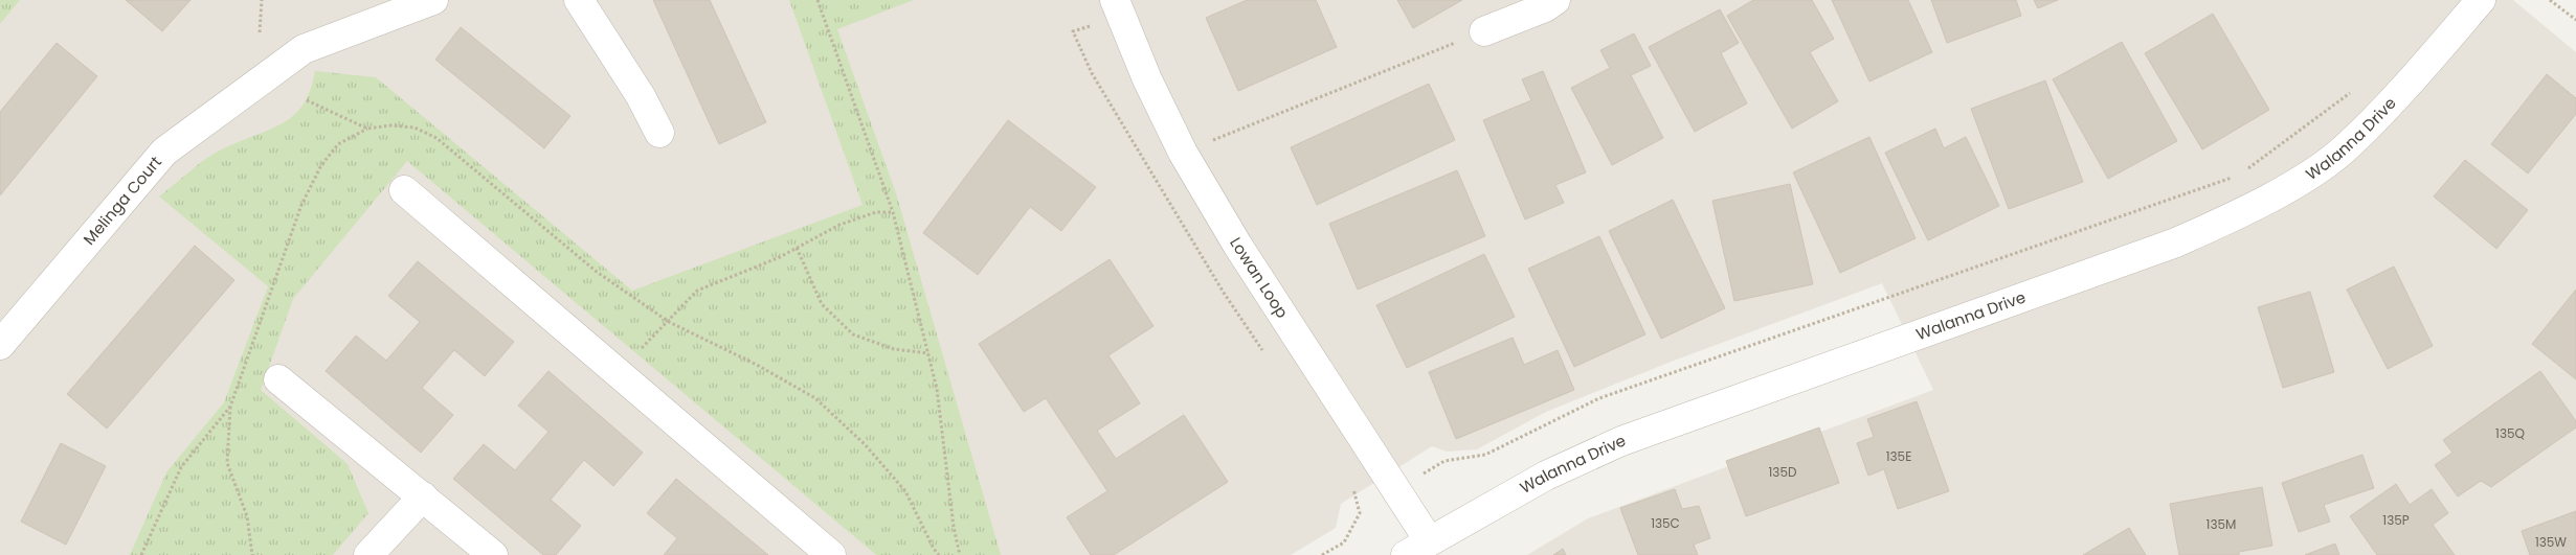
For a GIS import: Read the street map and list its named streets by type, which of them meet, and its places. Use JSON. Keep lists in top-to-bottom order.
{
  "streets": {
    "street": ["Walanna Drive", "Melinga Court", "Lowan Loop"]
  },
  "crossings": [
    ["Walanna Drive", "Lowan Loop"]
  ],
  "house_numbers": [
    "135Q",
    "135E",
    "135D",
    "135P",
    "135C",
    "135M",
    "135W"
  ]
}
